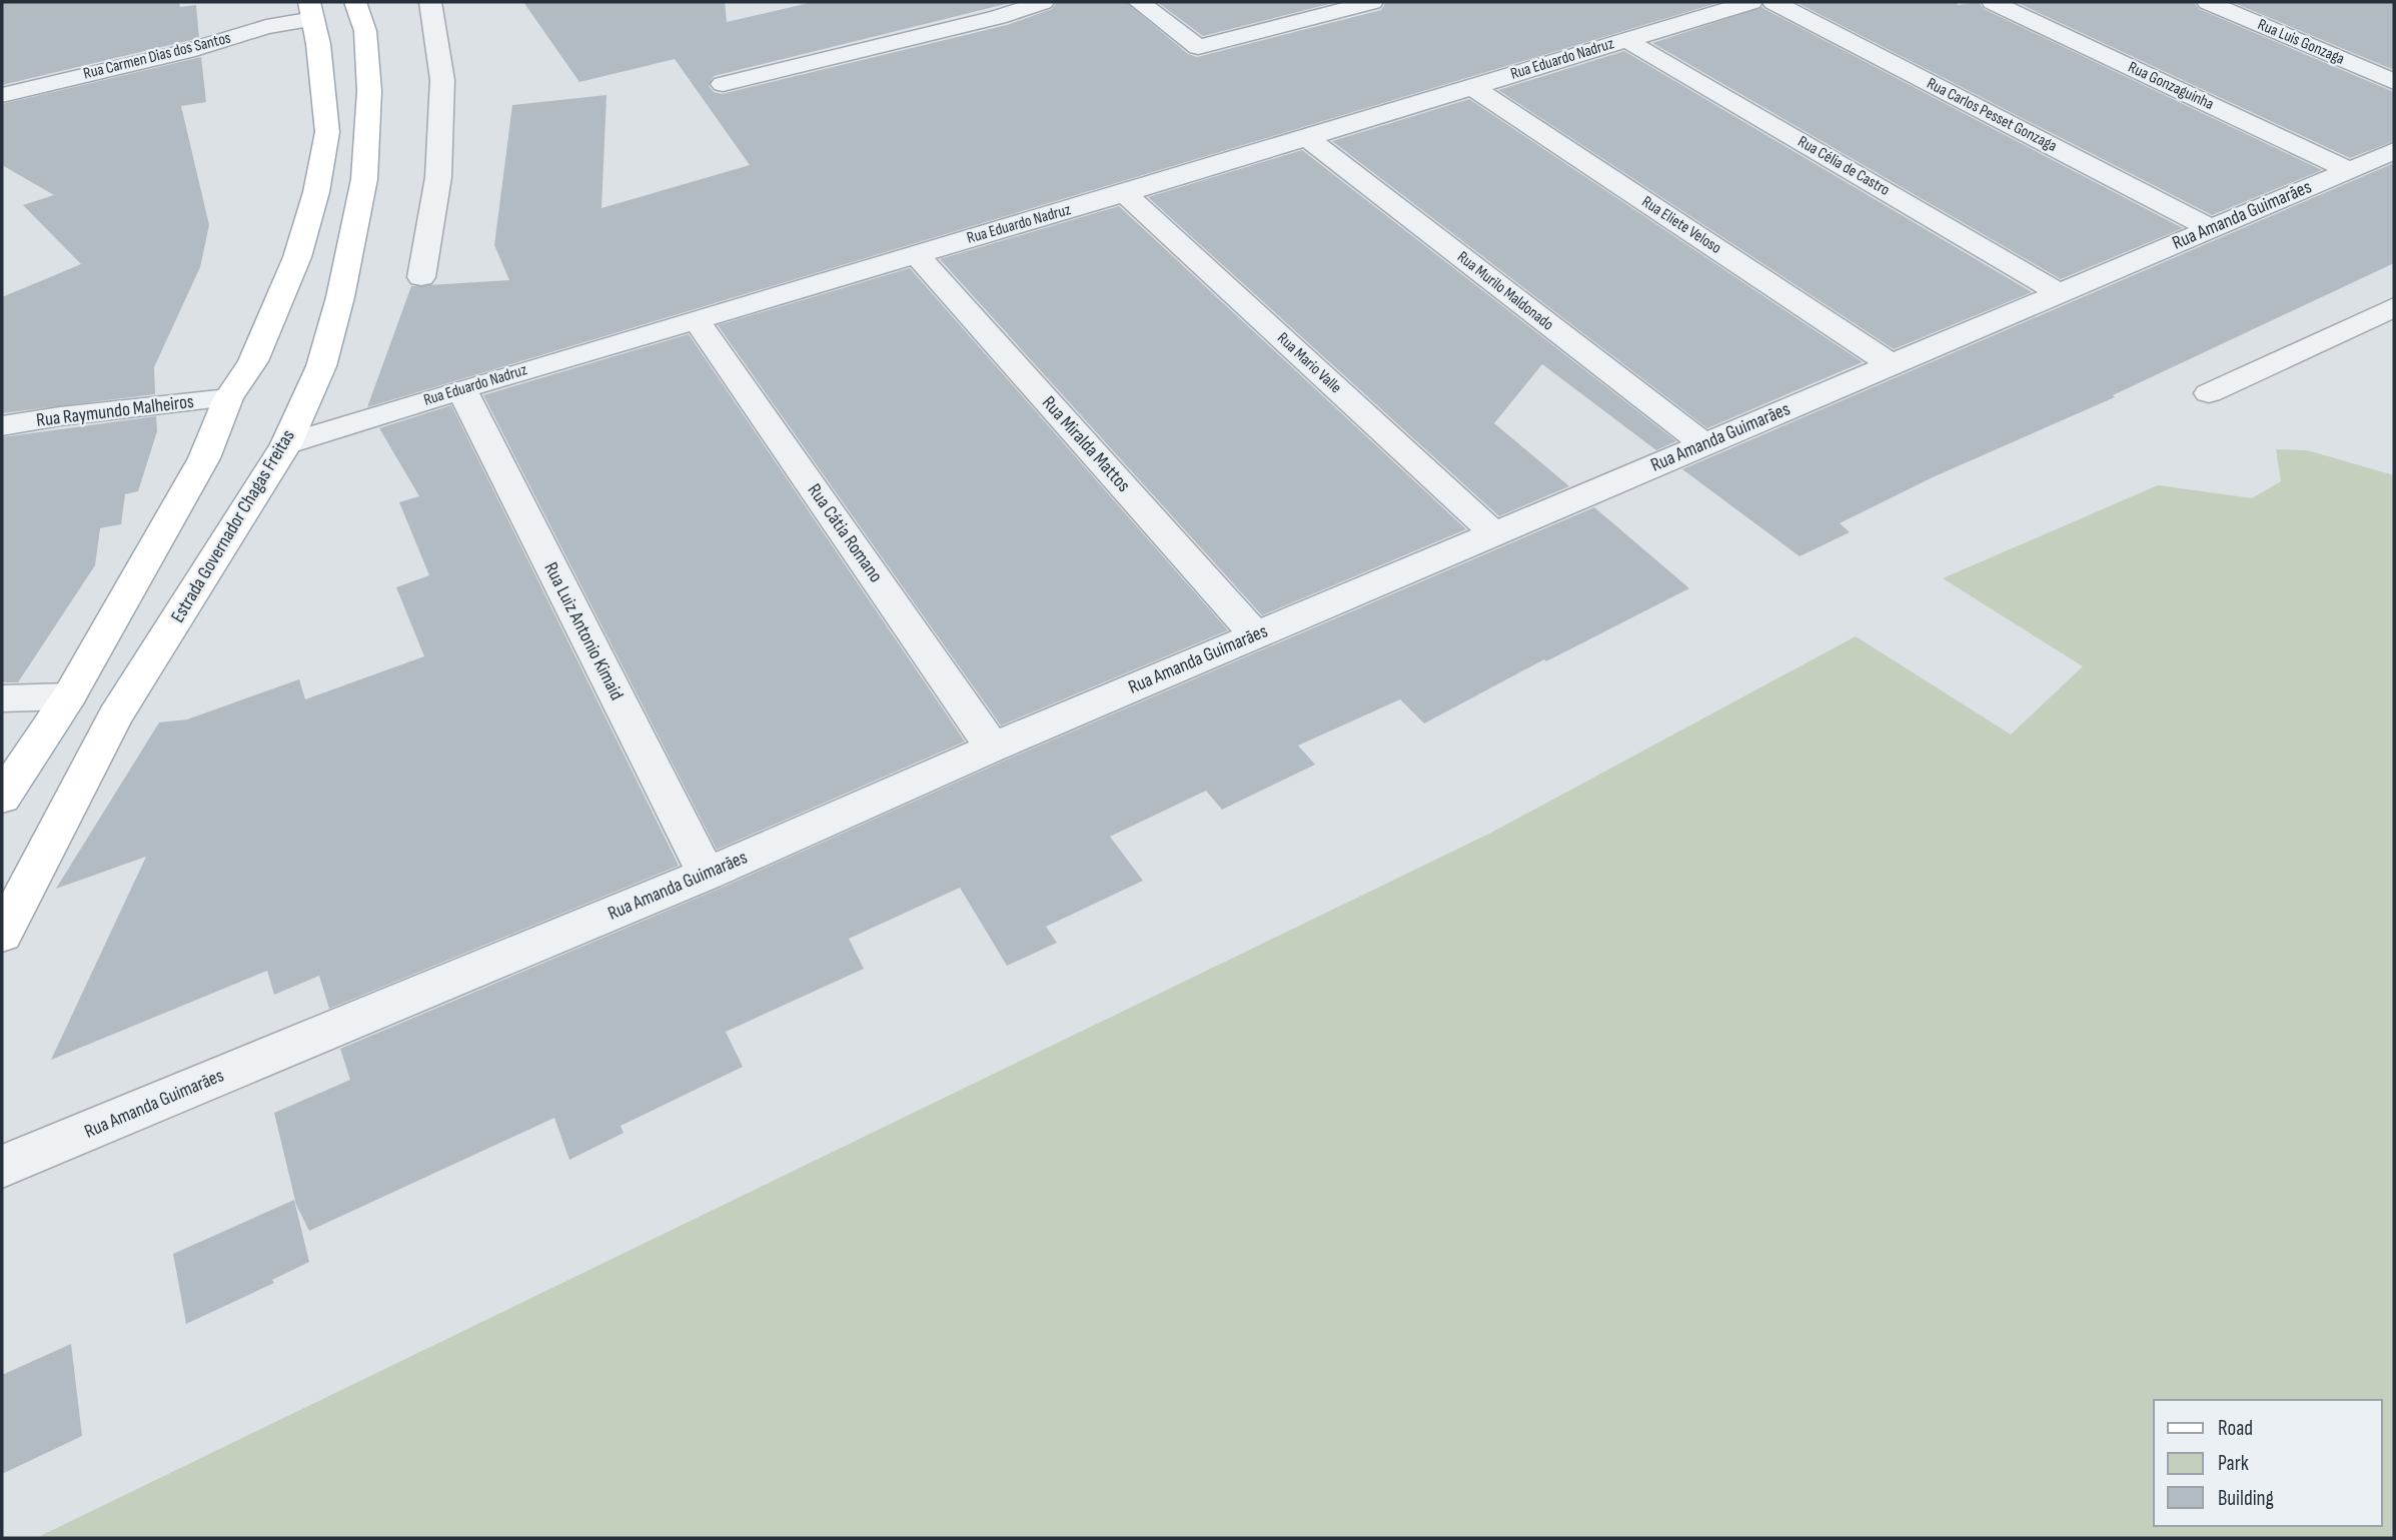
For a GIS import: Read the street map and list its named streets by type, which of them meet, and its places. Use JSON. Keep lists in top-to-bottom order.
{
  "streets": {
    "main road": ["Estrada Governador Chagas Freitas"],
    "street": [
      "Rua Luis Gonzaga",
      "Rua Carmen Dias dos Santos",
      "Rua Eduardo Nadruz",
      "Rua Gonzaguinha",
      "Rua Carlos Pesset Gonzaga",
      "Rua Célia de Castro",
      "Rua Amanda Guimarães",
      "Rua Eliete Veloso",
      "Rua Murilo Maldonado",
      "Rua Mario Valle",
      "Rua Raymundo Malheiros",
      "Rua Miralda Mattos",
      "Rua Cátia Romano",
      "Rua Luiz Antonio Kimaid"
    ]
  },
  "crossings": [
    ["Rua Eduardo Nadruz", "Rua Célia de Castro"],
    ["Rua Eduardo Nadruz", "Rua Eliete Veloso"],
    ["Rua Eduardo Nadruz", "Rua Murilo Maldonado"],
    ["Rua Eduardo Nadruz", "Rua Mario Valle"],
    ["Rua Eduardo Nadruz", "Rua Miralda Mattos"],
    ["Rua Eduardo Nadruz", "Estrada Governador Chagas Freitas"],
    ["Rua Eduardo Nadruz", "Rua Cátia Romano"],
    ["Rua Eduardo Nadruz", "Rua Luiz Antonio Kimaid"],
    ["Rua Gonzaguinha", "Rua Amanda Guimarães"],
    ["Rua Carlos Pesset Gonzaga", "Rua Amanda Guimarães"],
    ["Rua Célia de Castro", "Rua Amanda Guimarães"],
    ["Rua Amanda Guimarães", "Rua Eliete Veloso"],
    ["Rua Amanda Guimarães", "Rua Murilo Maldonado"],
    ["Rua Amanda Guimarães", "Rua Mario Valle"],
    ["Rua Amanda Guimarães", "Rua Miralda Mattos"],
    ["Rua Amanda Guimarães", "Rua Cátia Romano"],
    ["Rua Amanda Guimarães", "Rua Luiz Antonio Kimaid"]
  ],
  "legend": ["Road", "Park", "Building"]
}
